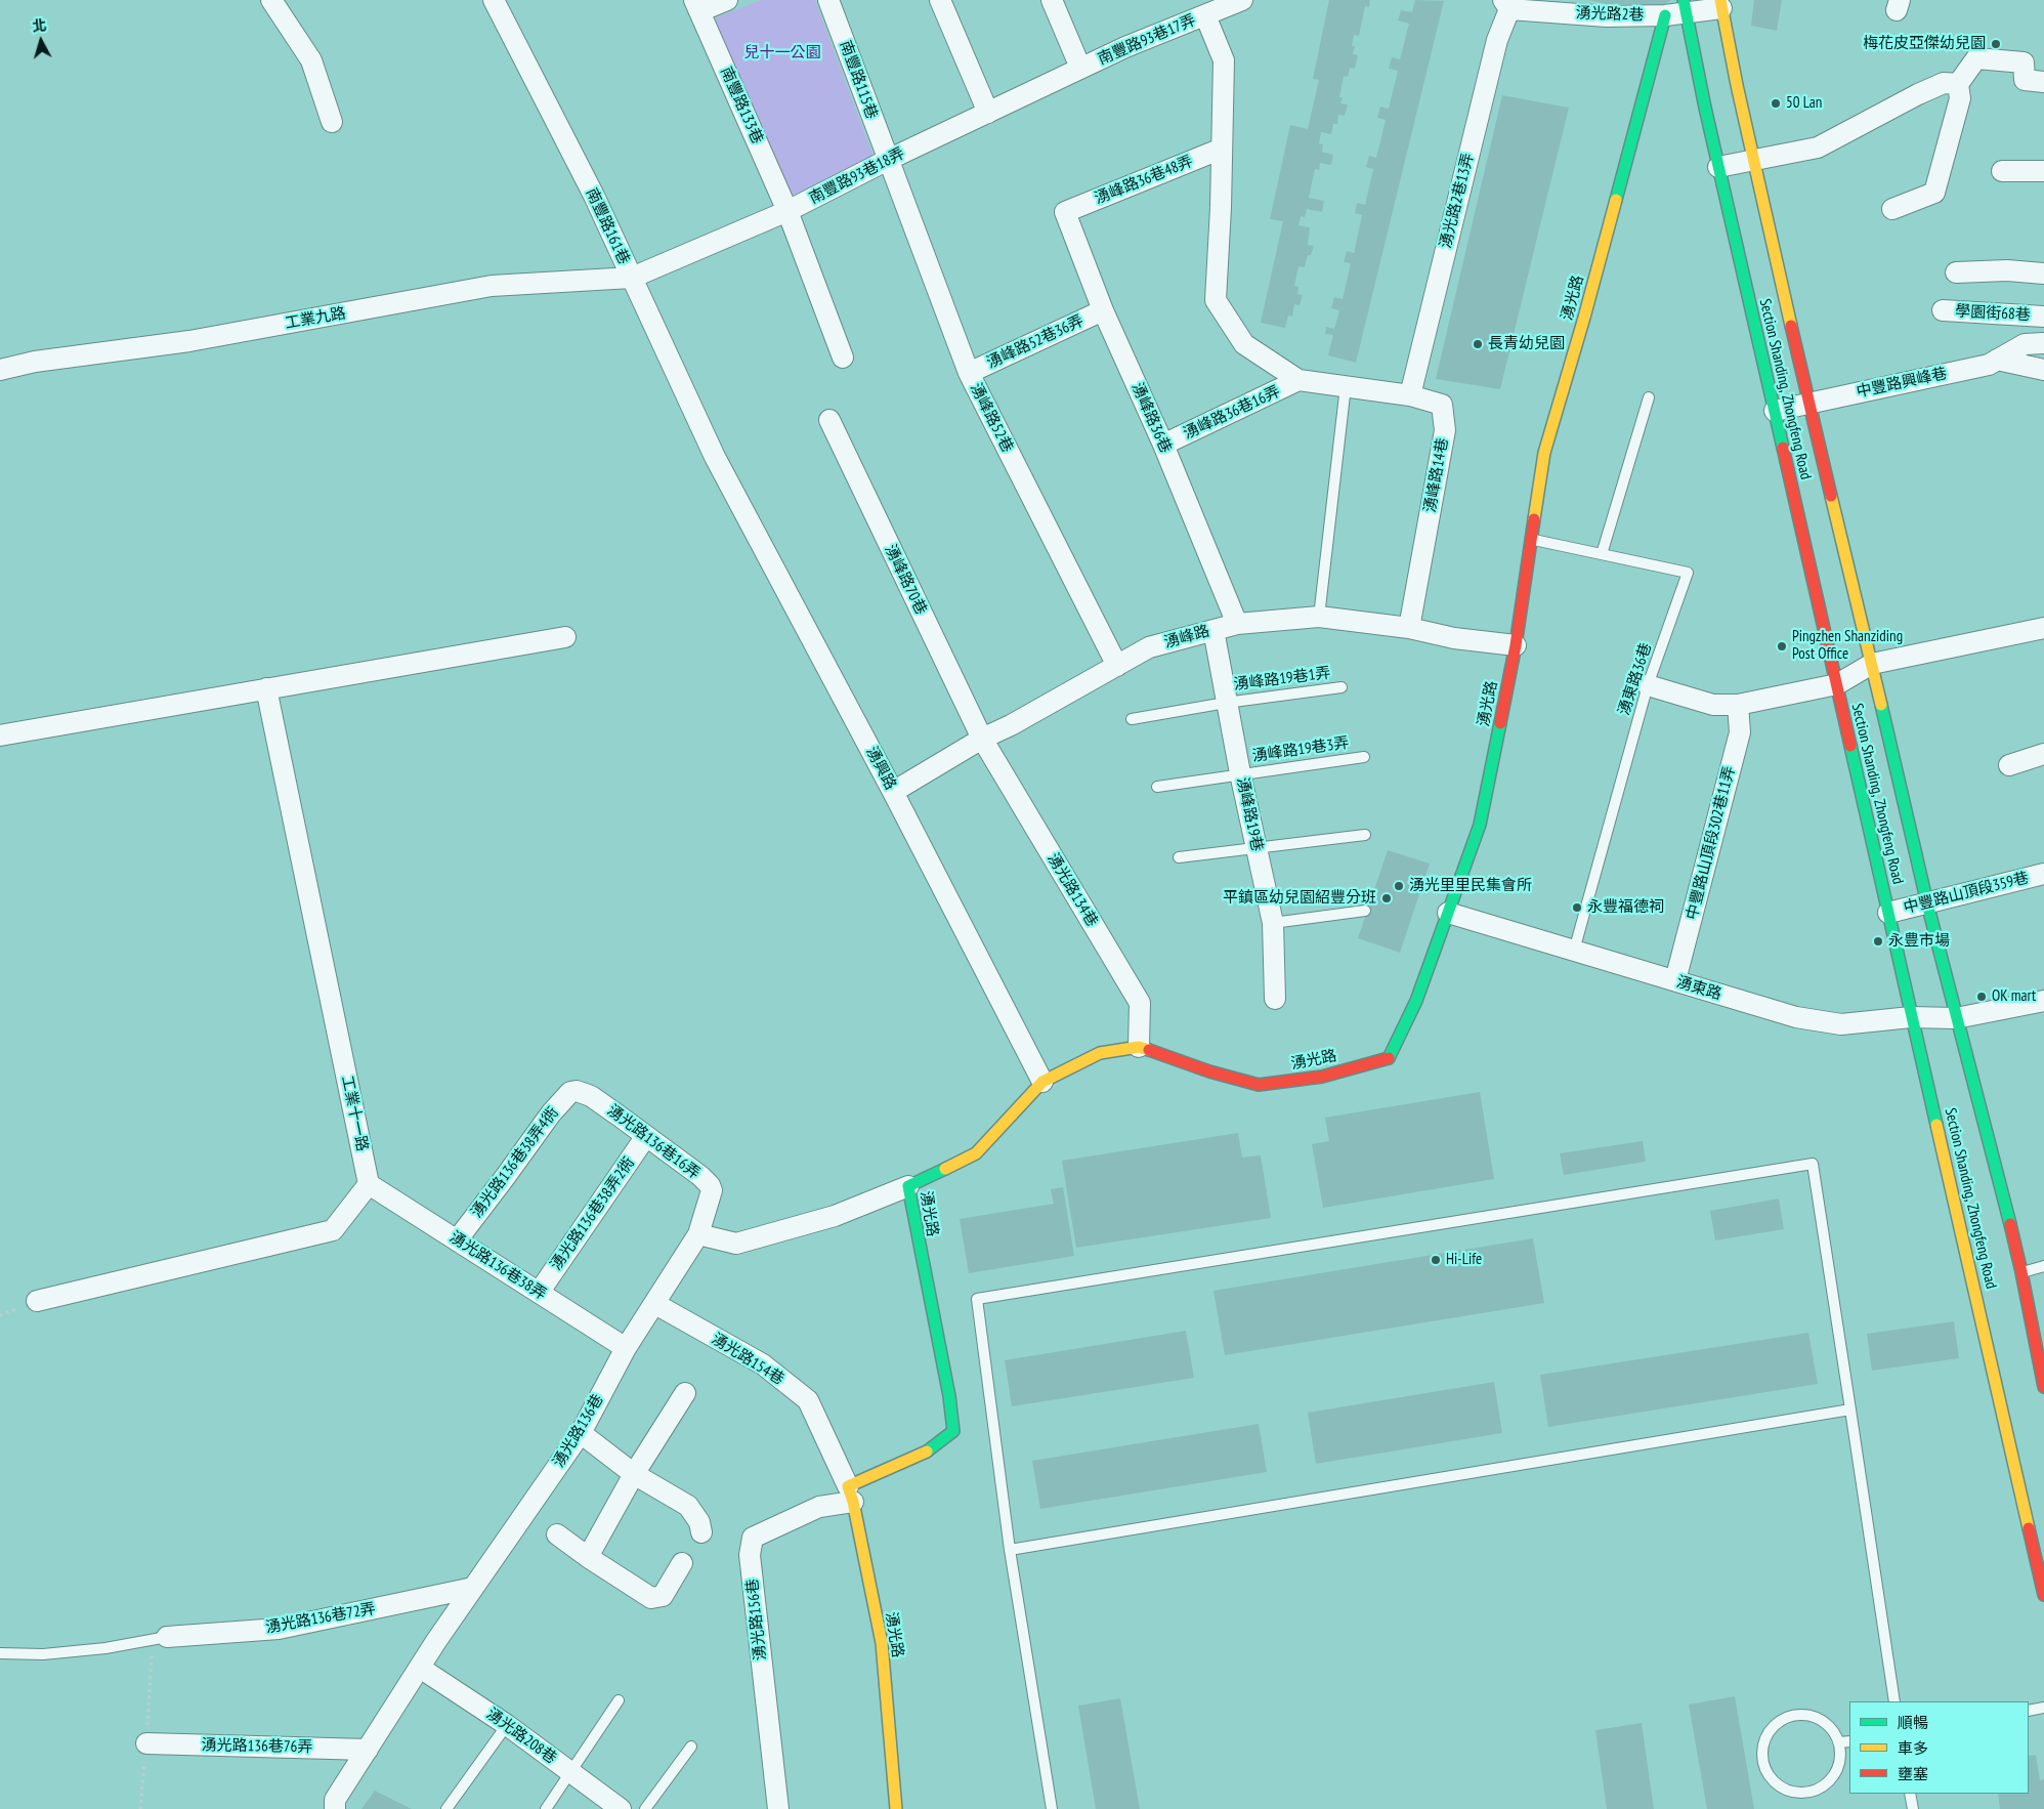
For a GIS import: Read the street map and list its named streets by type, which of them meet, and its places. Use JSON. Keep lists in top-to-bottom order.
{
  "streets": {
    "main road": ["湧光路", "Section Shanding, Zhongfeng Road"],
    "street": [
      "湧光路2巷",
      "南豐路93巷17弄",
      "南豐路115巷",
      "南豐路133巷",
      "南豐路93巷18弄",
      "湧峰路36巷48弄",
      "湧光路2巷13弄",
      "南豐路161巷",
      "學園街68巷",
      "工業九路",
      "湧峰路52巷36弄",
      "中豐路興峰巷",
      "湧峰路36巷16弄",
      "湧峰路52巷",
      "湧峰路36巷",
      "湧峰路14巷",
      "湧峰路70巷",
      "湧峰路",
      "湧興路",
      "湧峰路19巷",
      "中豐路山頂段302巷11弄",
      "湧光路134巷",
      "中豐路山頂段359巷",
      "湧東路",
      "工業十一路",
      "湧光路136巷16弄",
      "湧光路136巷38弄4衖",
      "湧光路136巷38弄2衖",
      "湧光路136巷38弄",
      "湧光路154巷",
      "湧光路136巷",
      "湧光路136巷72弄",
      "湧光路156巷",
      "湧光路208巷",
      "湧光路136巷76弄"
    ],
    "lane": ["湧峰路19巷1弄", "湧東路36巷", "湧峰路19巷3弄"]
  },
  "crossings": [
    ["湧光路2巷", "湧光路2巷13弄"],
    ["湧光路2巷", "湧光路"],
    ["湧光路2巷", "Section Shanding, Zhongfeng Road"],
    ["南豐路93巷17弄", "南豐路93巷18弄"],
    ["南豐路115巷", "南豐路93巷18弄"],
    ["南豐路115巷", "湧峰路52巷"],
    ["南豐路133巷", "南豐路93巷18弄"],
    ["南豐路93巷18弄", "南豐路161巷"],
    ["南豐路93巷18弄", "工業九路"],
    ["南豐路93巷18弄", "湧峰路52巷"],
    ["湧峰路36巷48弄", "湧峰路36巷"],
    ["湧光路2巷13弄", "湧峰路14巷"],
    ["南豐路161巷", "工業九路"],
    ["南豐路161巷", "湧興路"],
    ["湧光路", "Section Shanding, Zhongfeng Road"],
    ["湧光路", "湧峰路"],
    ["湧光路", "湧東路36巷"],
    ["湧光路", "湧興路"],
    ["湧光路", "湧光路134巷"],
    ["湧光路", "湧東路"],
    ["湧光路", "湧光路154巷"],
    ["湧光路", "湧光路156巷"],
    ["湧峰路52巷36弄", "湧峰路52巷"],
    ["湧峰路52巷36弄", "湧峰路36巷"],
    ["中豐路興峰巷", "Section Shanding, Zhongfeng Road"],
    ["Section Shanding, Zhongfeng Road", "中豐路山頂段359巷"],
    ["Section Shanding, Zhongfeng Road", "湧東路"],
    ["湧峰路36巷16弄", "湧峰路36巷"],
    ["湧峰路36巷16弄", "湧峰路14巷"],
    ["湧峰路52巷", "湧峰路"],
    ["湧峰路36巷", "湧峰路"],
    ["湧峰路14巷", "湧峰路"],
    ["湧峰路70巷", "湧峰路"],
    ["湧峰路70巷", "湧光路134巷"],
    ["湧峰路", "湧興路"],
    ["湧峰路", "湧峰路19巷"],
    ["湧峰路", "湧光路134巷"],
    ["湧峰路19巷1弄", "湧峰路19巷"],
    ["湧東路36巷", "湧東路"],
    ["湧峰路19巷3弄", "湧峰路19巷"],
    ["中豐路山頂段302巷11弄", "湧東路"],
    ["工業十一路", "湧光路136巷38弄"],
    ["湧光路136巷16弄", "湧光路136巷38弄4衖"],
    ["湧光路136巷16弄", "湧光路136巷38弄2衖"],
    ["湧光路136巷16弄", "湧光路136巷"],
    ["湧光路136巷38弄4衖", "湧光路136巷38弄"],
    ["湧光路136巷38弄2衖", "湧光路136巷38弄"],
    ["湧光路136巷38弄", "湧光路136巷"],
    ["湧光路154巷", "湧光路136巷"],
    ["湧光路154巷", "湧光路156巷"],
    ["湧光路136巷", "湧光路136巷72弄"],
    ["湧光路136巷", "湧光路208巷"],
    ["湧光路136巷", "湧光路136巷76弄"]
  ],
  "parks": ["兒十一公園"],
  "places": [
    "梅花皮亞傑幼兒園",
    "50 Lan",
    "長青幼兒園",
    "Pingzhen Shanziding Post Office",
    "湧光里里民集會所",
    "平鎮區幼兒園紹豐分班",
    "永豐福德祠",
    "永豊市場",
    "OK mart",
    "Hi-Life"
  ],
  "legend": ["順暢", "車多", "壅塞"],
  "north": "top"
}
